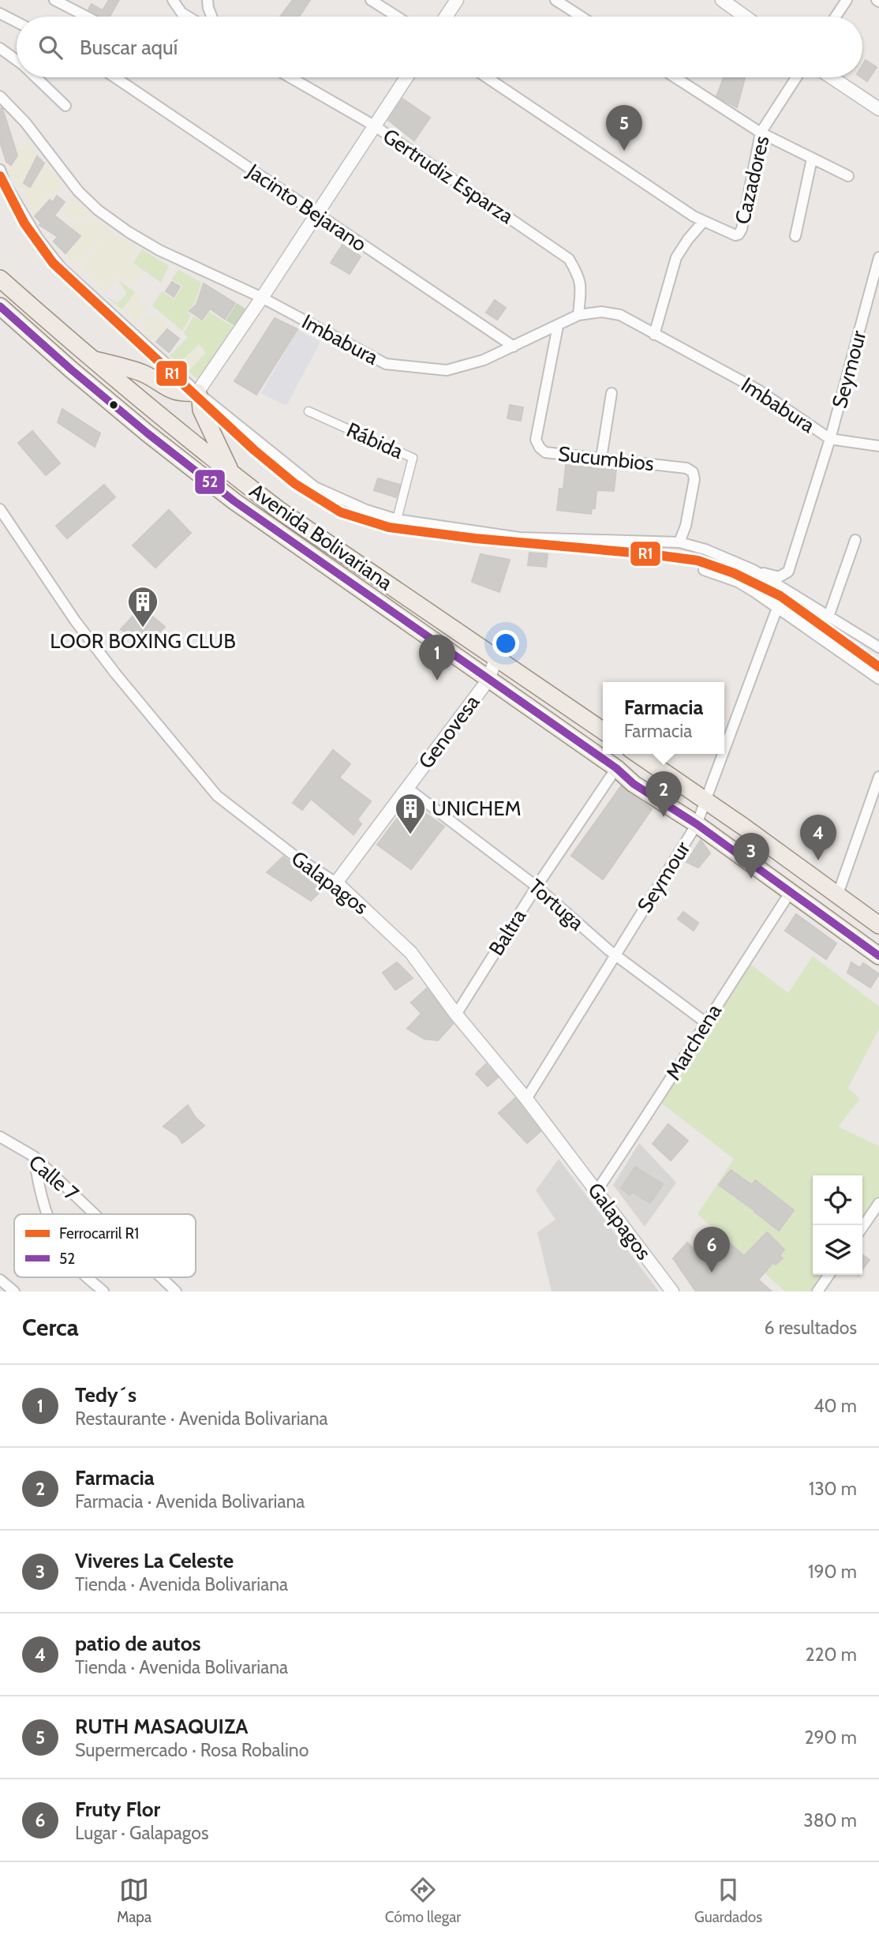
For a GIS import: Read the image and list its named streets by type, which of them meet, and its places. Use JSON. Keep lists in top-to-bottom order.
{
  "streets": {
    "main road": ["Avenida Bolivariana"],
    "street": [
      "Gertrudiz Esparza",
      "Cazadores",
      "Jacinto Bejarano",
      "Imbabura",
      "Seymour",
      "Rábida",
      "Sucumbios",
      "Genovesa",
      "Galapagos",
      "Tortuga",
      "Baltra",
      "Marchena",
      "Calle 7"
    ]
  },
  "crossings": [
    ["Gertrudiz Esparza", "Imbabura"],
    ["Jacinto Bejarano", "Imbabura"],
    ["Imbabura", "Seymour"],
    ["Imbabura", "Sucumbios"],
    ["Seymour", "Avenida Bolivariana"],
    ["Seymour", "Galapagos"],
    ["Seymour", "Tortuga"],
    ["Avenida Bolivariana", "Genovesa"],
    ["Avenida Bolivariana", "Baltra"],
    ["Avenida Bolivariana", "Marchena"],
    ["Genovesa", "Galapagos"],
    ["Genovesa", "Tortuga"],
    ["Galapagos", "Baltra"],
    ["Galapagos", "Marchena"],
    ["Tortuga", "Baltra"],
    ["Tortuga", "Marchena"]
  ],
  "places": {
    "building": ["LOOR BOXING CLUB", "UNICHEM"]
  },
  "lines": ["rail line R1", "transit line 52"],
  "legend": ["Ferrocarril R1", "52"],
  "page": {
    "search": "Buscar aquí",
    "pins": [
      "5",
      "1",
      "2",
      "4",
      "3",
      "6"
    ],
    "popup": ["Farmacia", "Farmacia"],
    "heading": ["Cerca", "6 resultados"],
    "list": [
      {
        "mark": "1",
        "name": "Tedy´s",
        "note": "Restaurante · Avenida Bolivariana",
        "value": "40 m"
      },
      {
        "mark": "2",
        "name": "Farmacia",
        "note": "Farmacia · Avenida Bolivariana",
        "value": "130 m"
      },
      {
        "mark": "3",
        "name": "Viveres La Celeste",
        "note": "Tienda · Avenida Bolivariana",
        "value": "190 m"
      },
      {
        "mark": "4",
        "name": "patio de autos",
        "note": "Tienda · Avenida Bolivariana",
        "value": "220 m"
      },
      {
        "mark": "5",
        "name": "RUTH MASAQUIZA",
        "note": "Supermercado · Rosa Robalino",
        "value": "290 m"
      },
      {
        "mark": "6",
        "name": "Fruty Flor",
        "note": "Lugar · Galapagos",
        "value": "380 m"
      }
    ],
    "nav": ["Mapa", "Cómo llegar", "Guardados"]
  }
}
